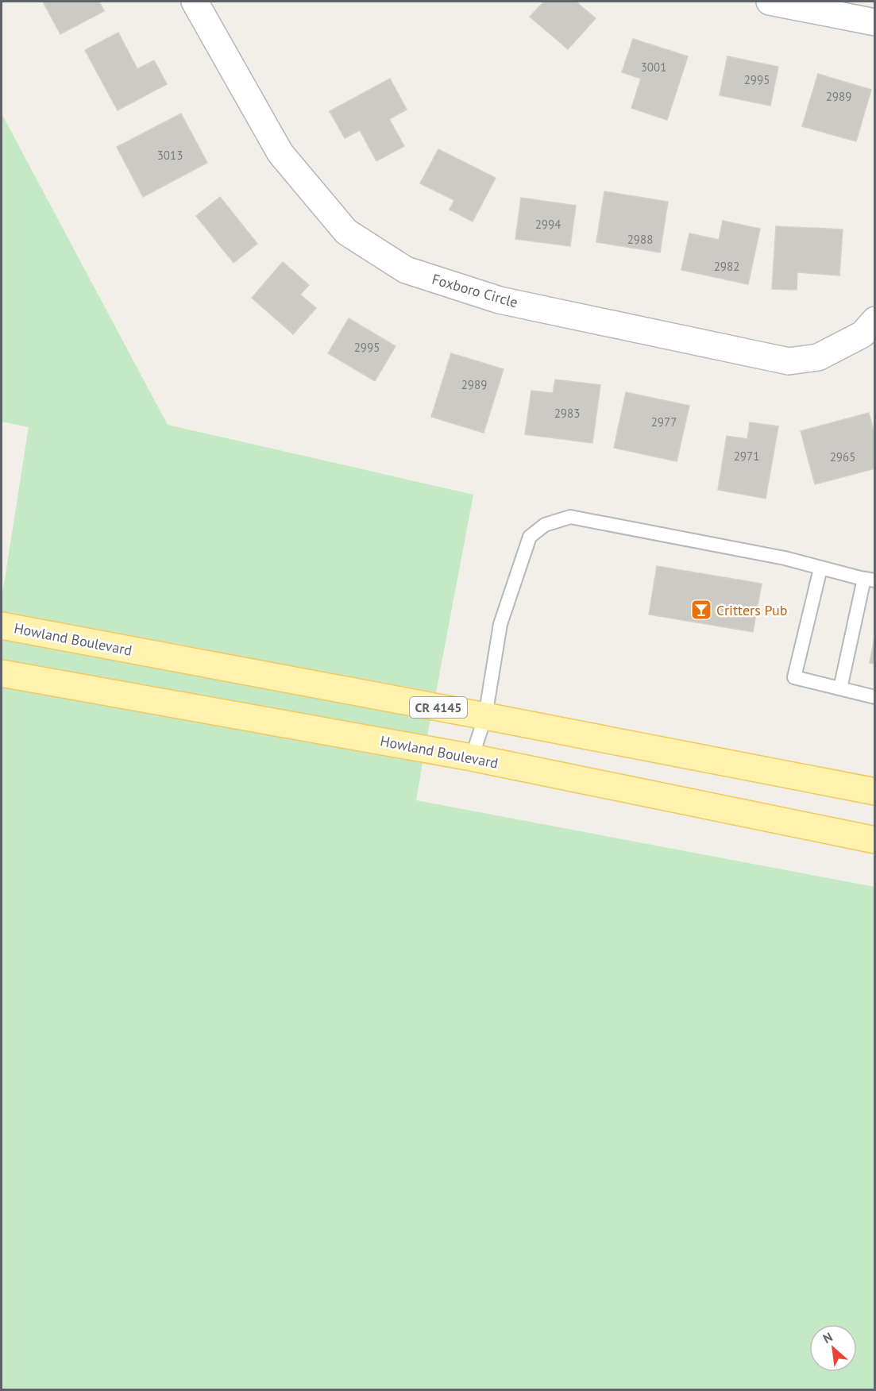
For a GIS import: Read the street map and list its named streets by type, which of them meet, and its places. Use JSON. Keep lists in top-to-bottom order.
{
  "streets": {
    "main road": ["Howland Boulevard", "CR 4145"],
    "street": ["Foxboro Circle"]
  },
  "places": {
    "bar": ["Critters Pub"]
  },
  "house_numbers": [
    "3001",
    "2995",
    "2989",
    "3013",
    "2994",
    "2988",
    "2982",
    "2995",
    "2989",
    "2983",
    "2977",
    "2971",
    "2965"
  ],
  "north": "top left"
}
